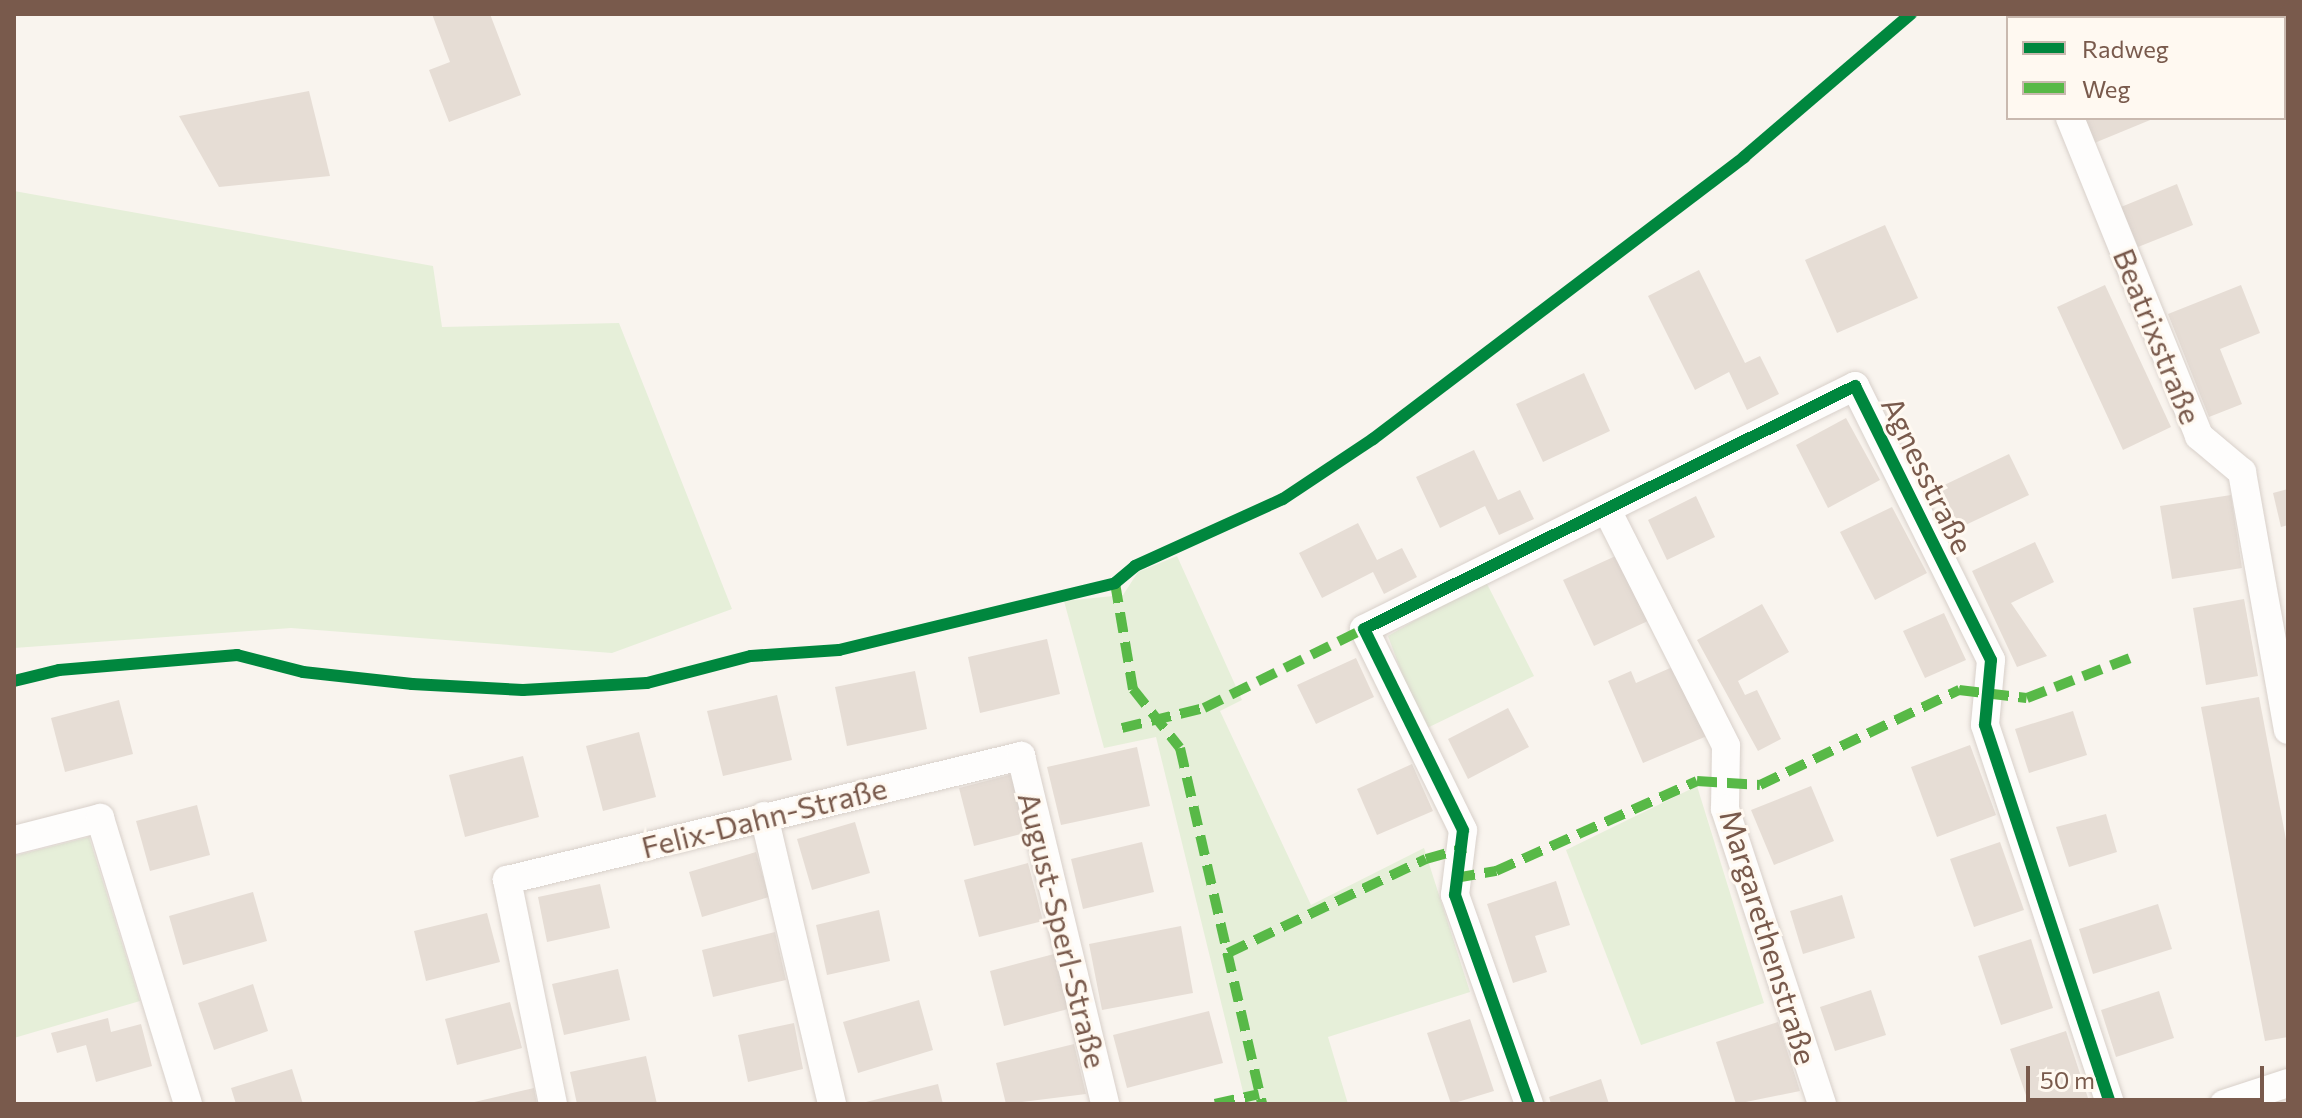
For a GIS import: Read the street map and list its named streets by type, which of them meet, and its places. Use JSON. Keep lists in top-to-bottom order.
{
  "streets": {
    "street": [
      "Beatrixstraße",
      "Agnesstraße",
      "Felix-Dahn-Straße",
      "August-Sperl-Straße",
      "Margarethenstraße"
    ]
  },
  "crossings": [
    ["Agnesstraße", "Margarethenstraße"],
    ["Felix-Dahn-Straße", "August-Sperl-Straße"]
  ],
  "legend": ["Radweg", "Weg"],
  "scale_bar": "50 m"
}
